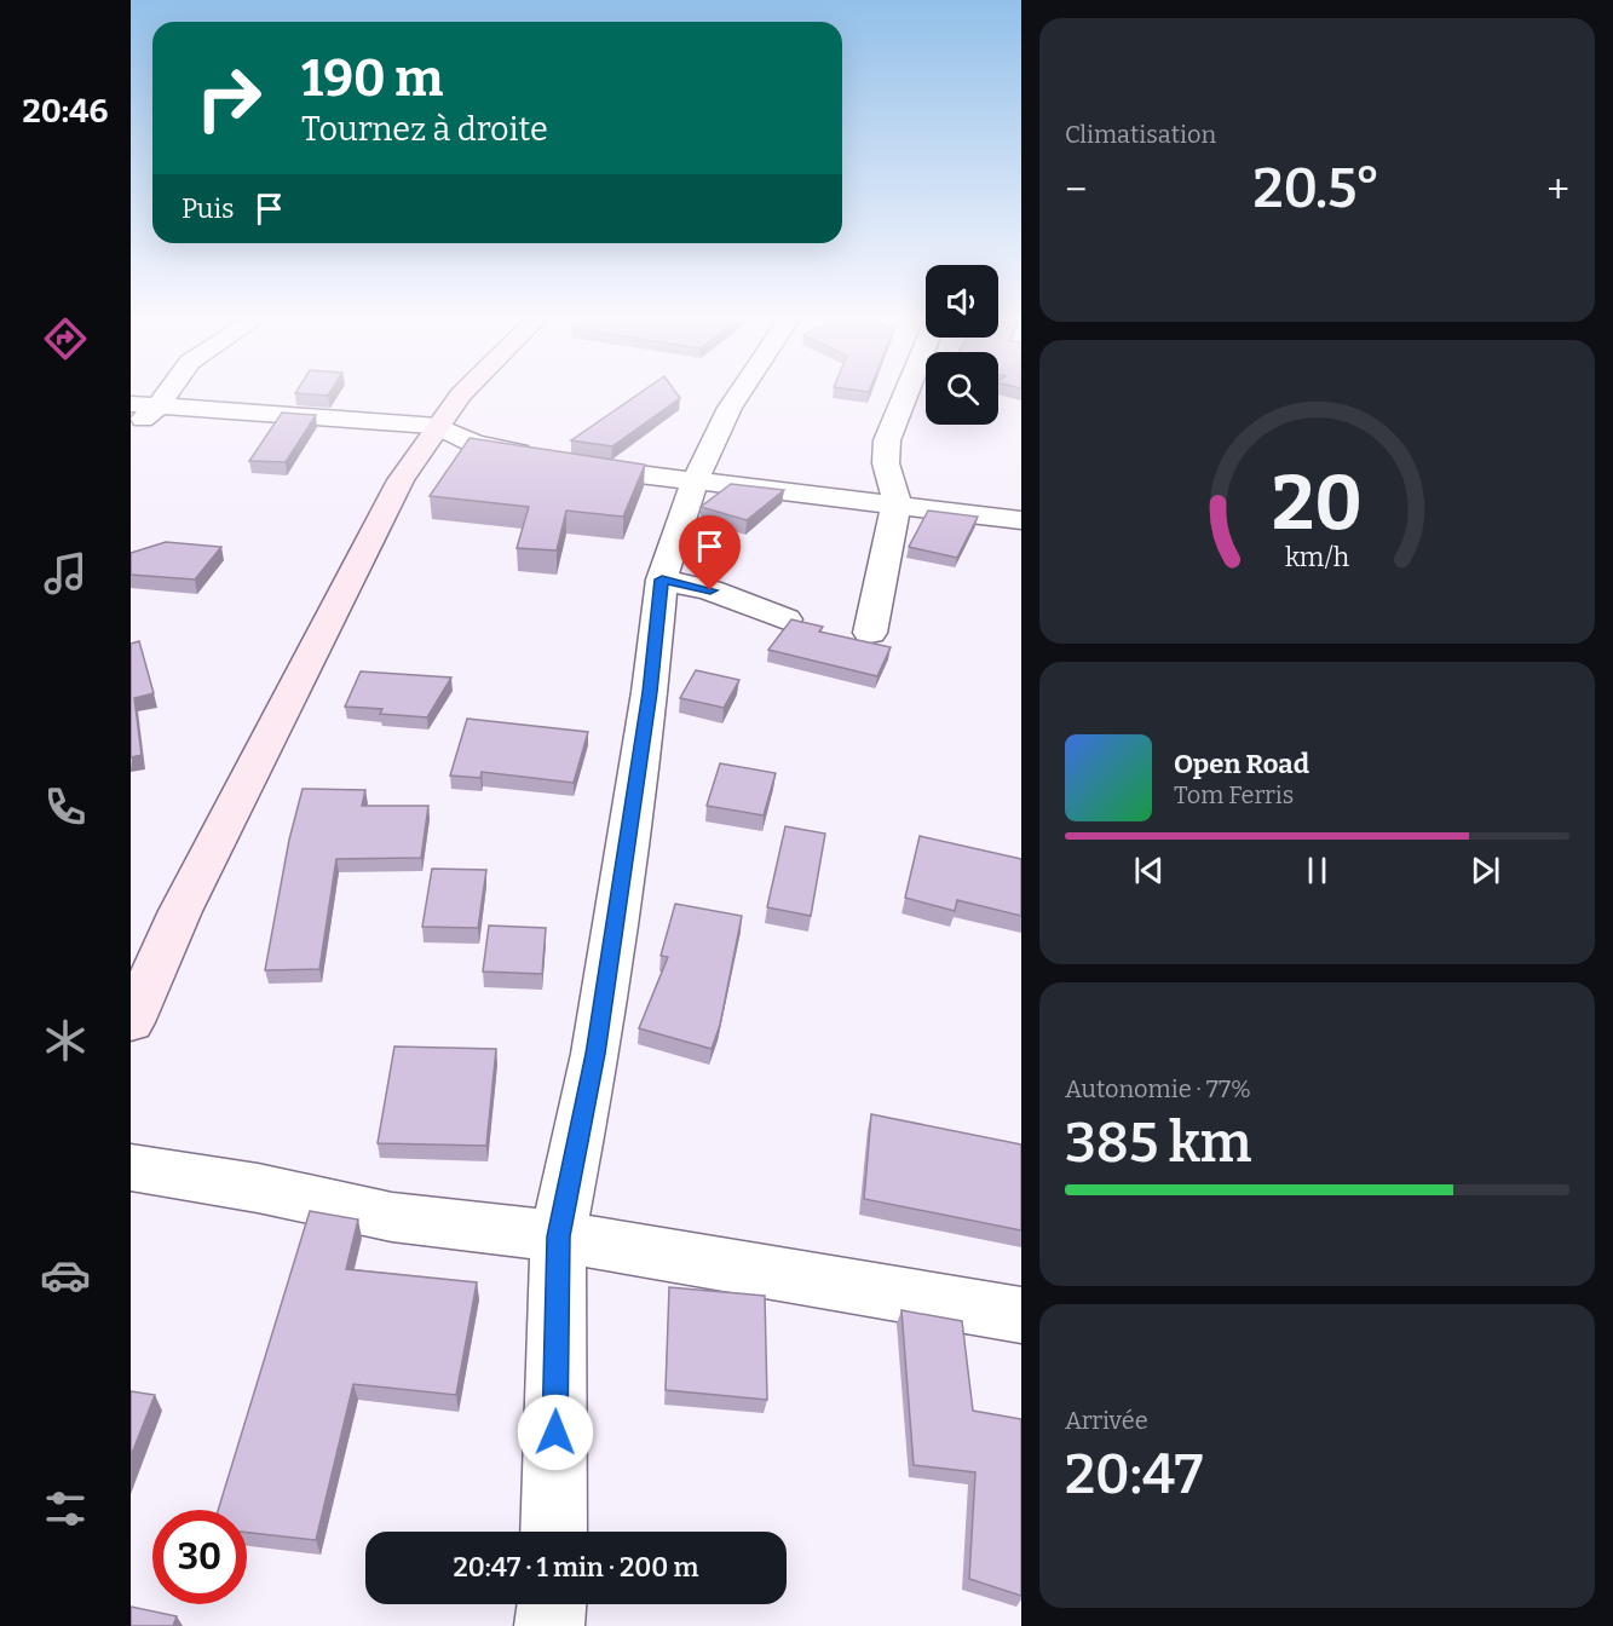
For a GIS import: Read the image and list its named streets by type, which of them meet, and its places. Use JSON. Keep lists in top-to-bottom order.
{
  "page": {
    "tabs": "20:46",
    "tile": [
      "Climatisation",
      ["Autonomie · 77%", "385 km"],
      ["Arrivée", "20:47"]
    ],
    "turn": ["190 m", "Tournez à droite"],
    "heat": ["−", "20.5°", "+"],
    "then": "Puis",
    "song": ["Open Road", "Tom Ferris"],
    "limit": "30",
    "trip": "20:47 · 1 min · 200 m",
    "gauge": ["20", "km/h"]
  }
}
